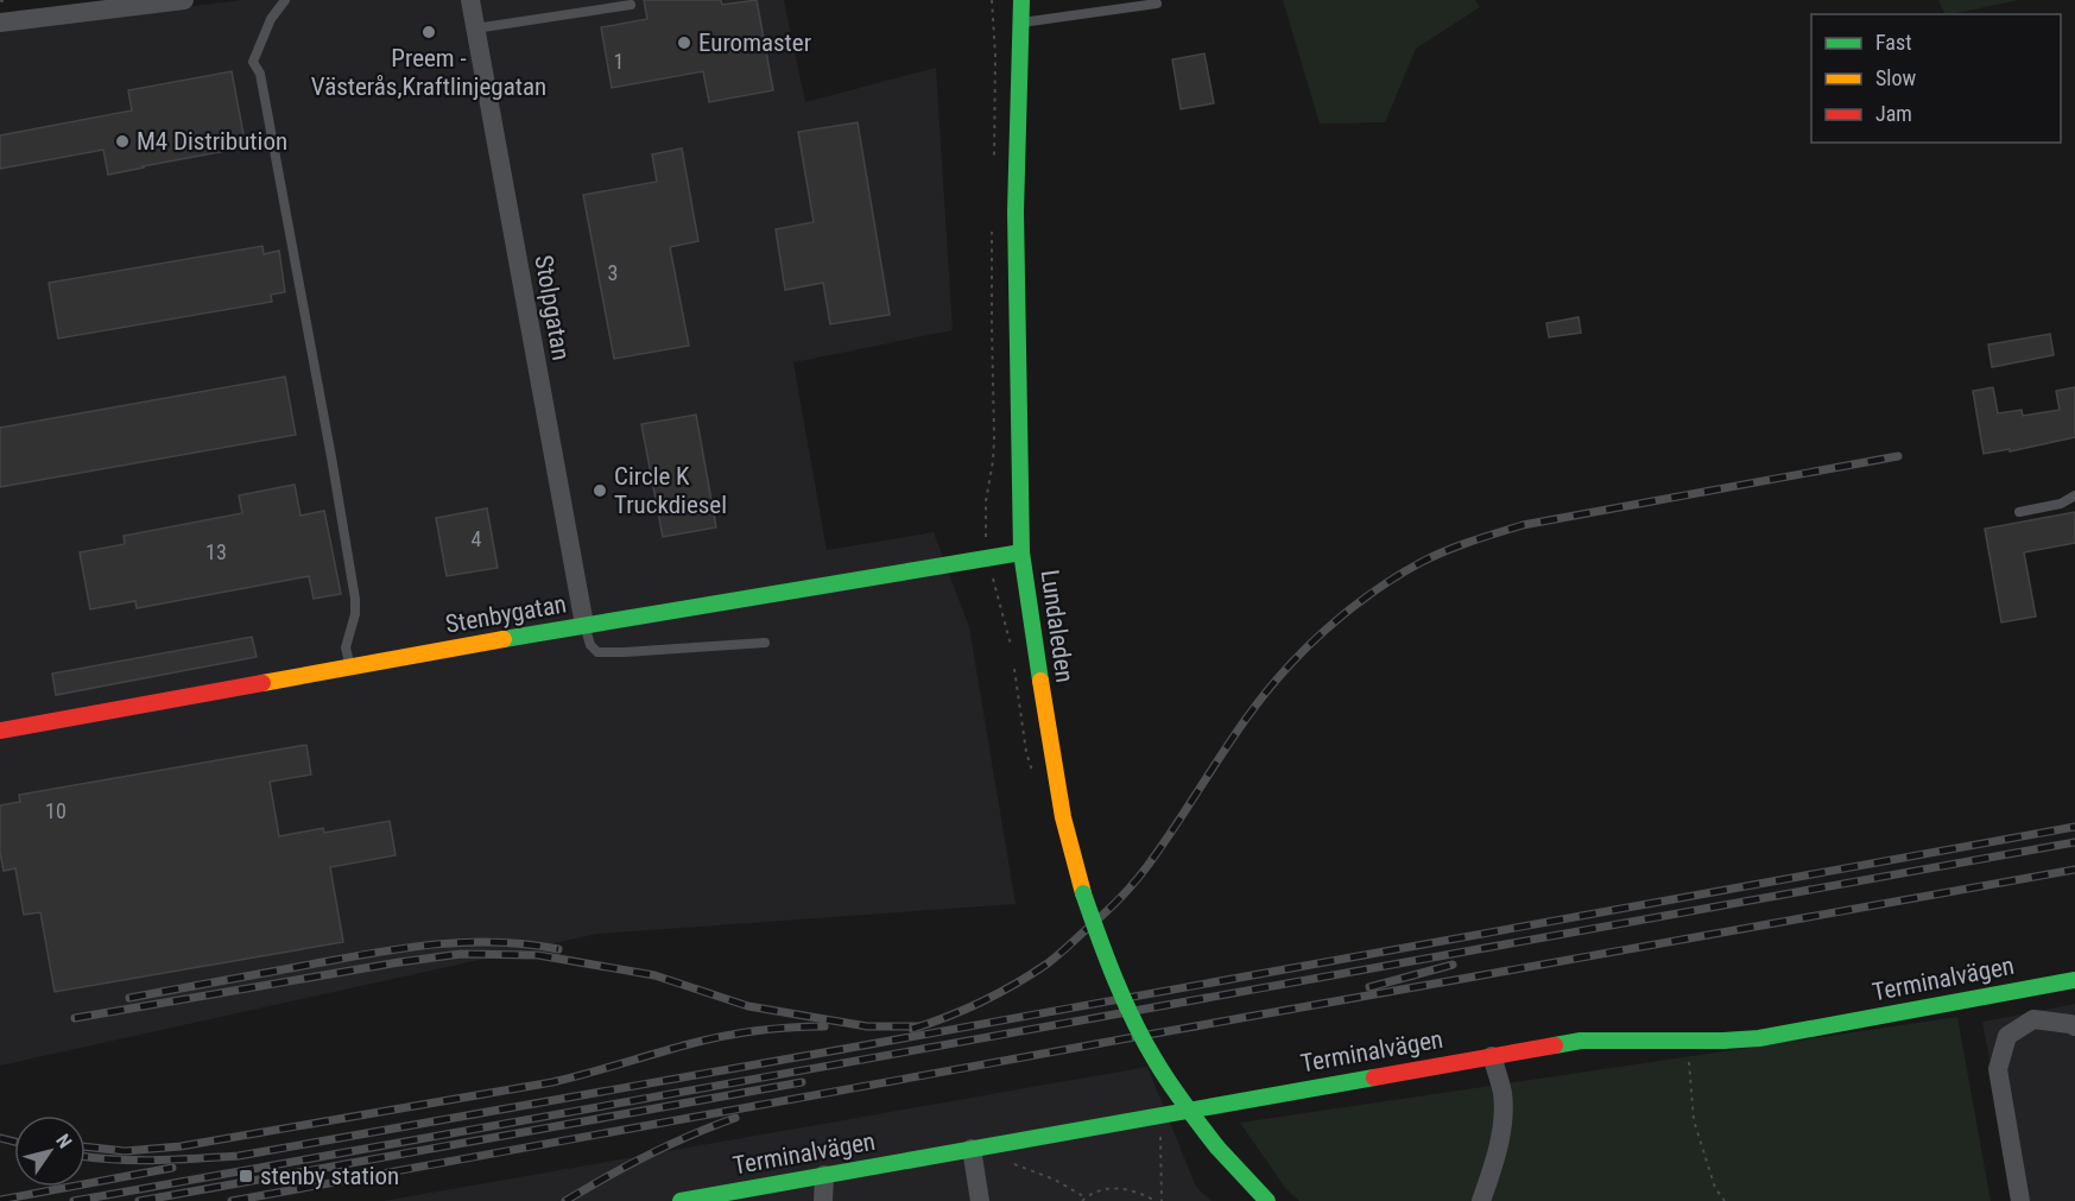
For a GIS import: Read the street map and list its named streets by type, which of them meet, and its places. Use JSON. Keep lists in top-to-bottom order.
{
  "streets": {
    "street": [
      "Stolpgatan",
      "Stenbygatan",
      "Lundaleden",
      "Terminalvägen"
    ]
  },
  "crossings": [
    ["Stolpgatan", "Stenbygatan"],
    ["Stenbygatan", "Lundaleden"]
  ],
  "places": {
    "other": [
      "Preem - Västerås,Kraftlinjegatan",
      "Euromaster",
      "M4 Distribution",
      "Circle K Truckdiesel"
    ],
    "transit": ["stenby station"]
  },
  "house_numbers": [
    "1",
    "3",
    "4",
    "13",
    "10"
  ],
  "legend": ["Fast", "Slow", "Jam"],
  "north": "top right"
}
